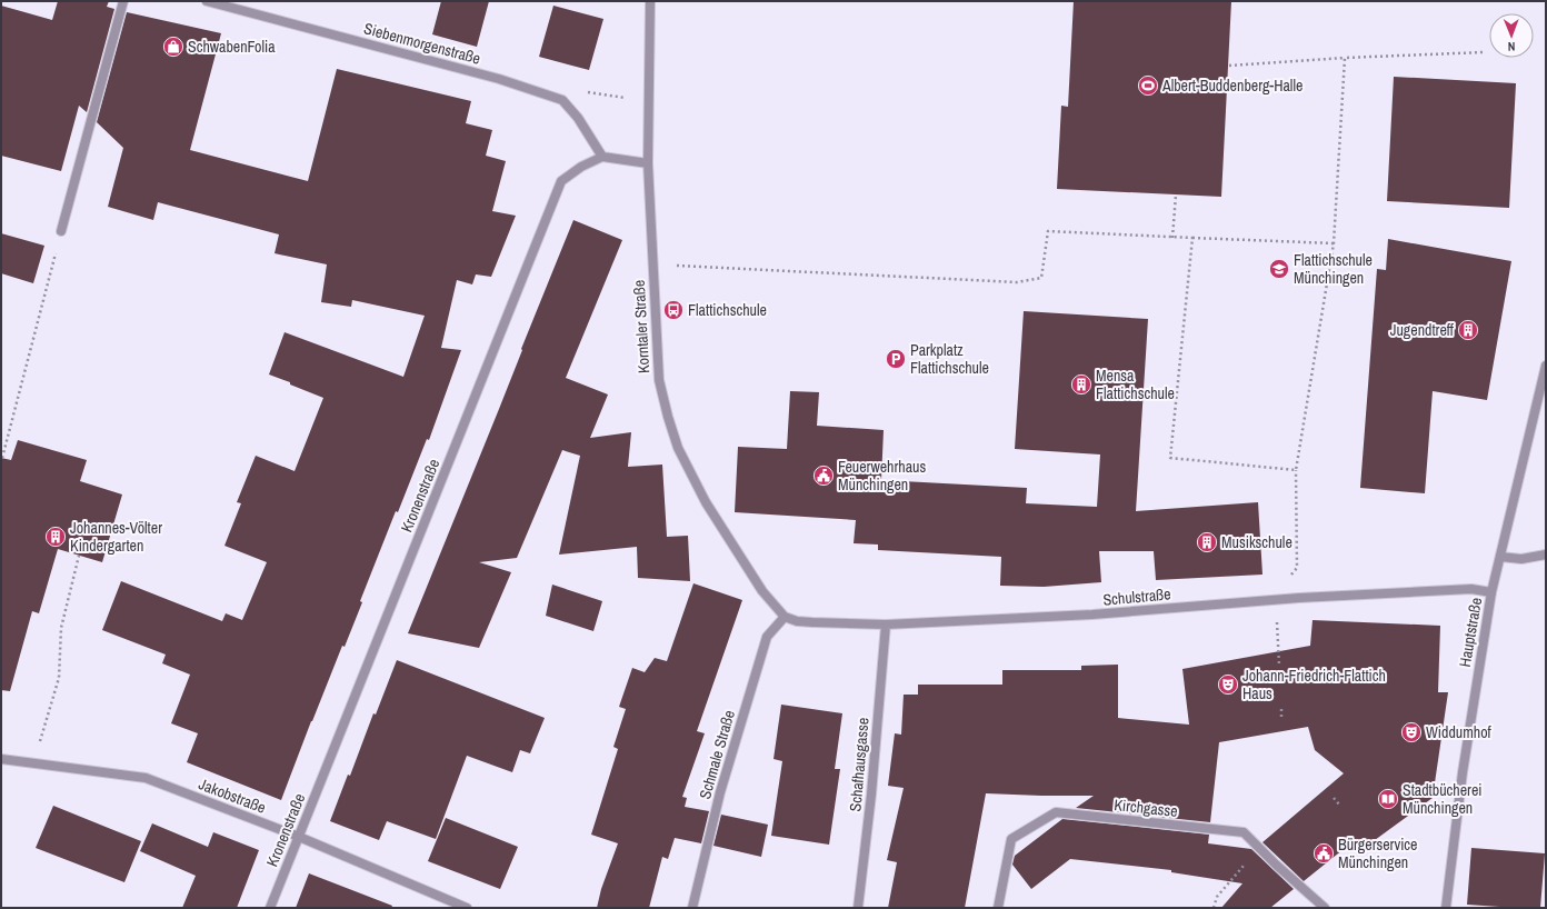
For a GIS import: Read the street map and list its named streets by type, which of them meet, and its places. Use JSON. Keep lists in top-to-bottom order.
{
  "streets": {
    "street": [
      "Siebenmorgenstraße",
      "Korntaler Straße",
      "Kronenstraße",
      "Schulstraße",
      "Hauptstraße",
      "Schmale Straße",
      "Schafhausgasse",
      "Jakobstraße",
      "Kirchgasse"
    ]
  },
  "crossings": [
    ["Siebenmorgenstraße", "Kronenstraße"],
    ["Korntaler Straße", "Schulstraße"],
    ["Korntaler Straße", "Schmale Straße"],
    ["Kronenstraße", "Jakobstraße"],
    ["Schulstraße", "Hauptstraße"],
    ["Schulstraße", "Schmale Straße"],
    ["Schulstraße", "Schafhausgasse"]
  ],
  "places": {
    "shop": ["SchwabenFolia"],
    "sports": ["Albert-Buddenberg-Halle"],
    "school or university": ["Flattichschule Münchingen"],
    "bus stop": ["Flattichschule"],
    "building": [
      "Jugendtreff",
      "Mensa Flattichschule",
      "Johannes-Völter Kindergarten",
      "Musikschule"
    ],
    "parking": ["Parkplatz Flattichschule"],
    "public building": ["Feuerwehrhaus Münchingen", "Bürgerservice Münchingen"],
    "theatre": ["Johann-Friedrich-Flattich Haus", "Widdumhof"],
    "library": ["Stadtbücherei Münchingen"]
  },
  "north": "bottom"
}
